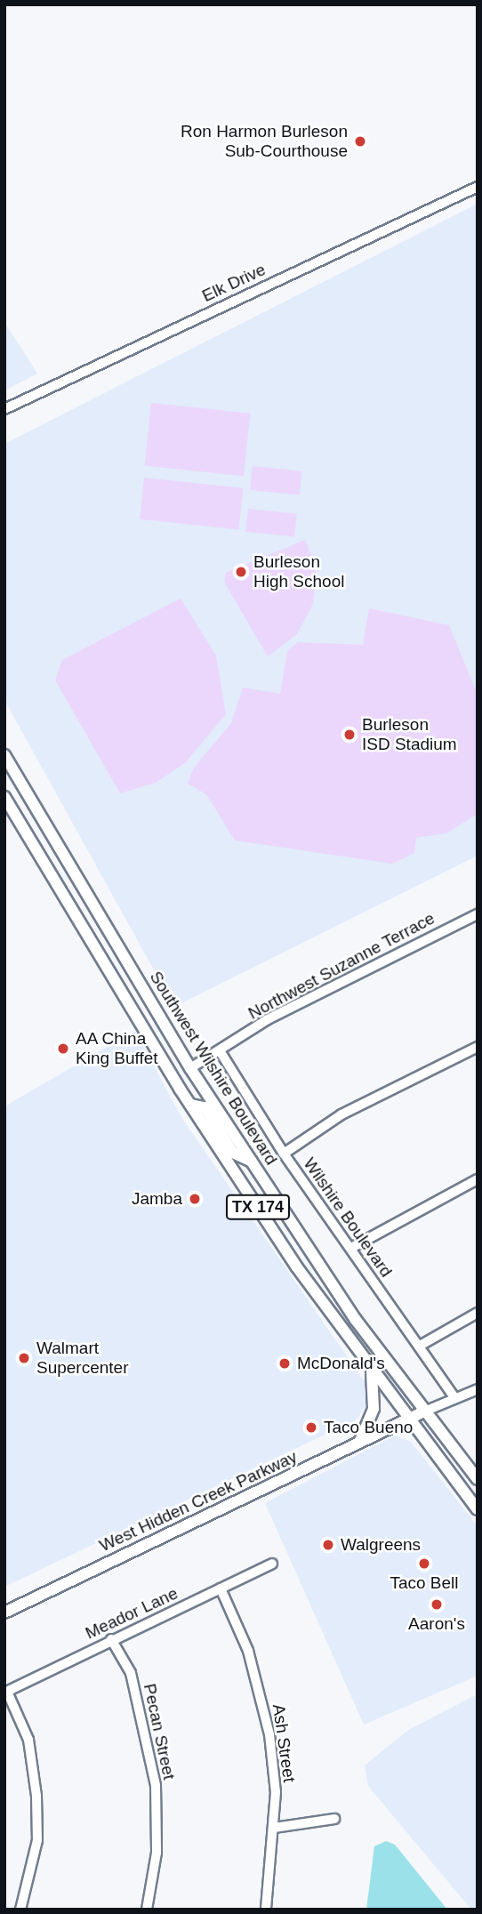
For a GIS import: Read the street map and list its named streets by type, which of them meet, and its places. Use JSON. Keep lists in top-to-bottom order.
{
  "streets": {
    "main road": ["Southwest Wilshire Boulevard", "TX 174", "West Hidden Creek Parkway"],
    "street": [
      "Elk Drive",
      "Northwest Suzanne Terrace",
      "Wilshire Boulevard",
      "Meador Lane",
      "Pecan Street",
      "Ash Street"
    ]
  },
  "crossings": [
    ["Northwest Suzanne Terrace", "Southwest Wilshire Boulevard"],
    ["Northwest Suzanne Terrace", "Wilshire Boulevard"],
    ["Southwest Wilshire Boulevard", "West Hidden Creek Parkway"],
    ["TX 174", "West Hidden Creek Parkway"],
    ["Meador Lane", "Pecan Street"],
    ["Meador Lane", "Ash Street"]
  ],
  "places": [
    "Ron Harmon Burleson Sub-Courthouse",
    "Burleson High School",
    "Burleson ISD Stadium",
    "AA China King Buffet",
    "Jamba",
    "Walmart Supercenter",
    "McDonald's",
    "Taco Bueno",
    "Walgreens",
    "Taco Bell",
    "Aaron's"
  ]
}
